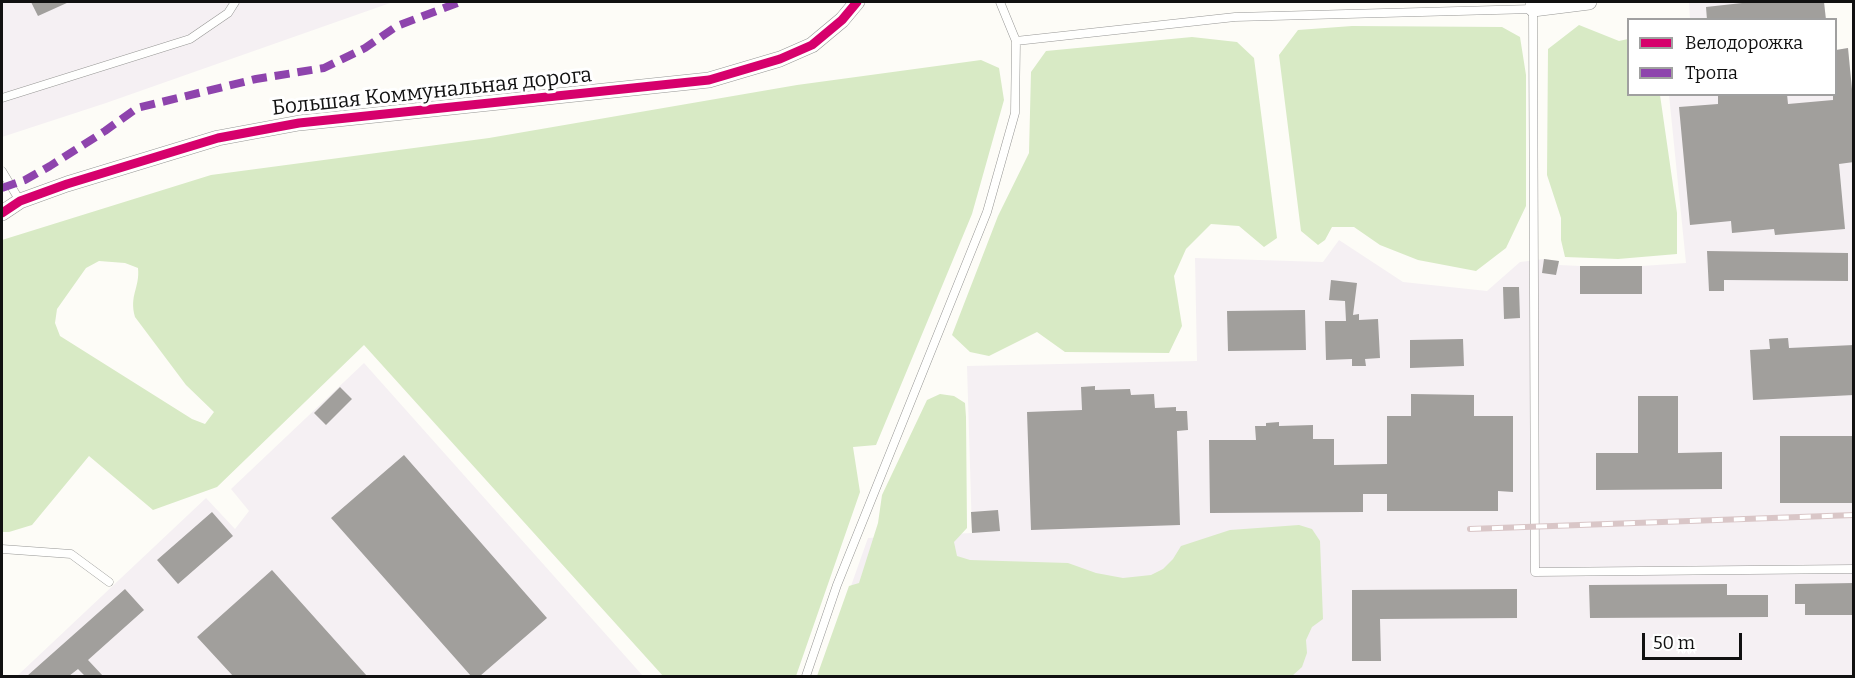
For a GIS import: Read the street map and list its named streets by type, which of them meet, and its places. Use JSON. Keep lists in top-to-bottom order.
{
  "streets": {
    "street": ["Большая Коммунальная дорога"]
  },
  "legend": ["Велодорожка", "Тропа"],
  "scale_bar": "50 m"
}
